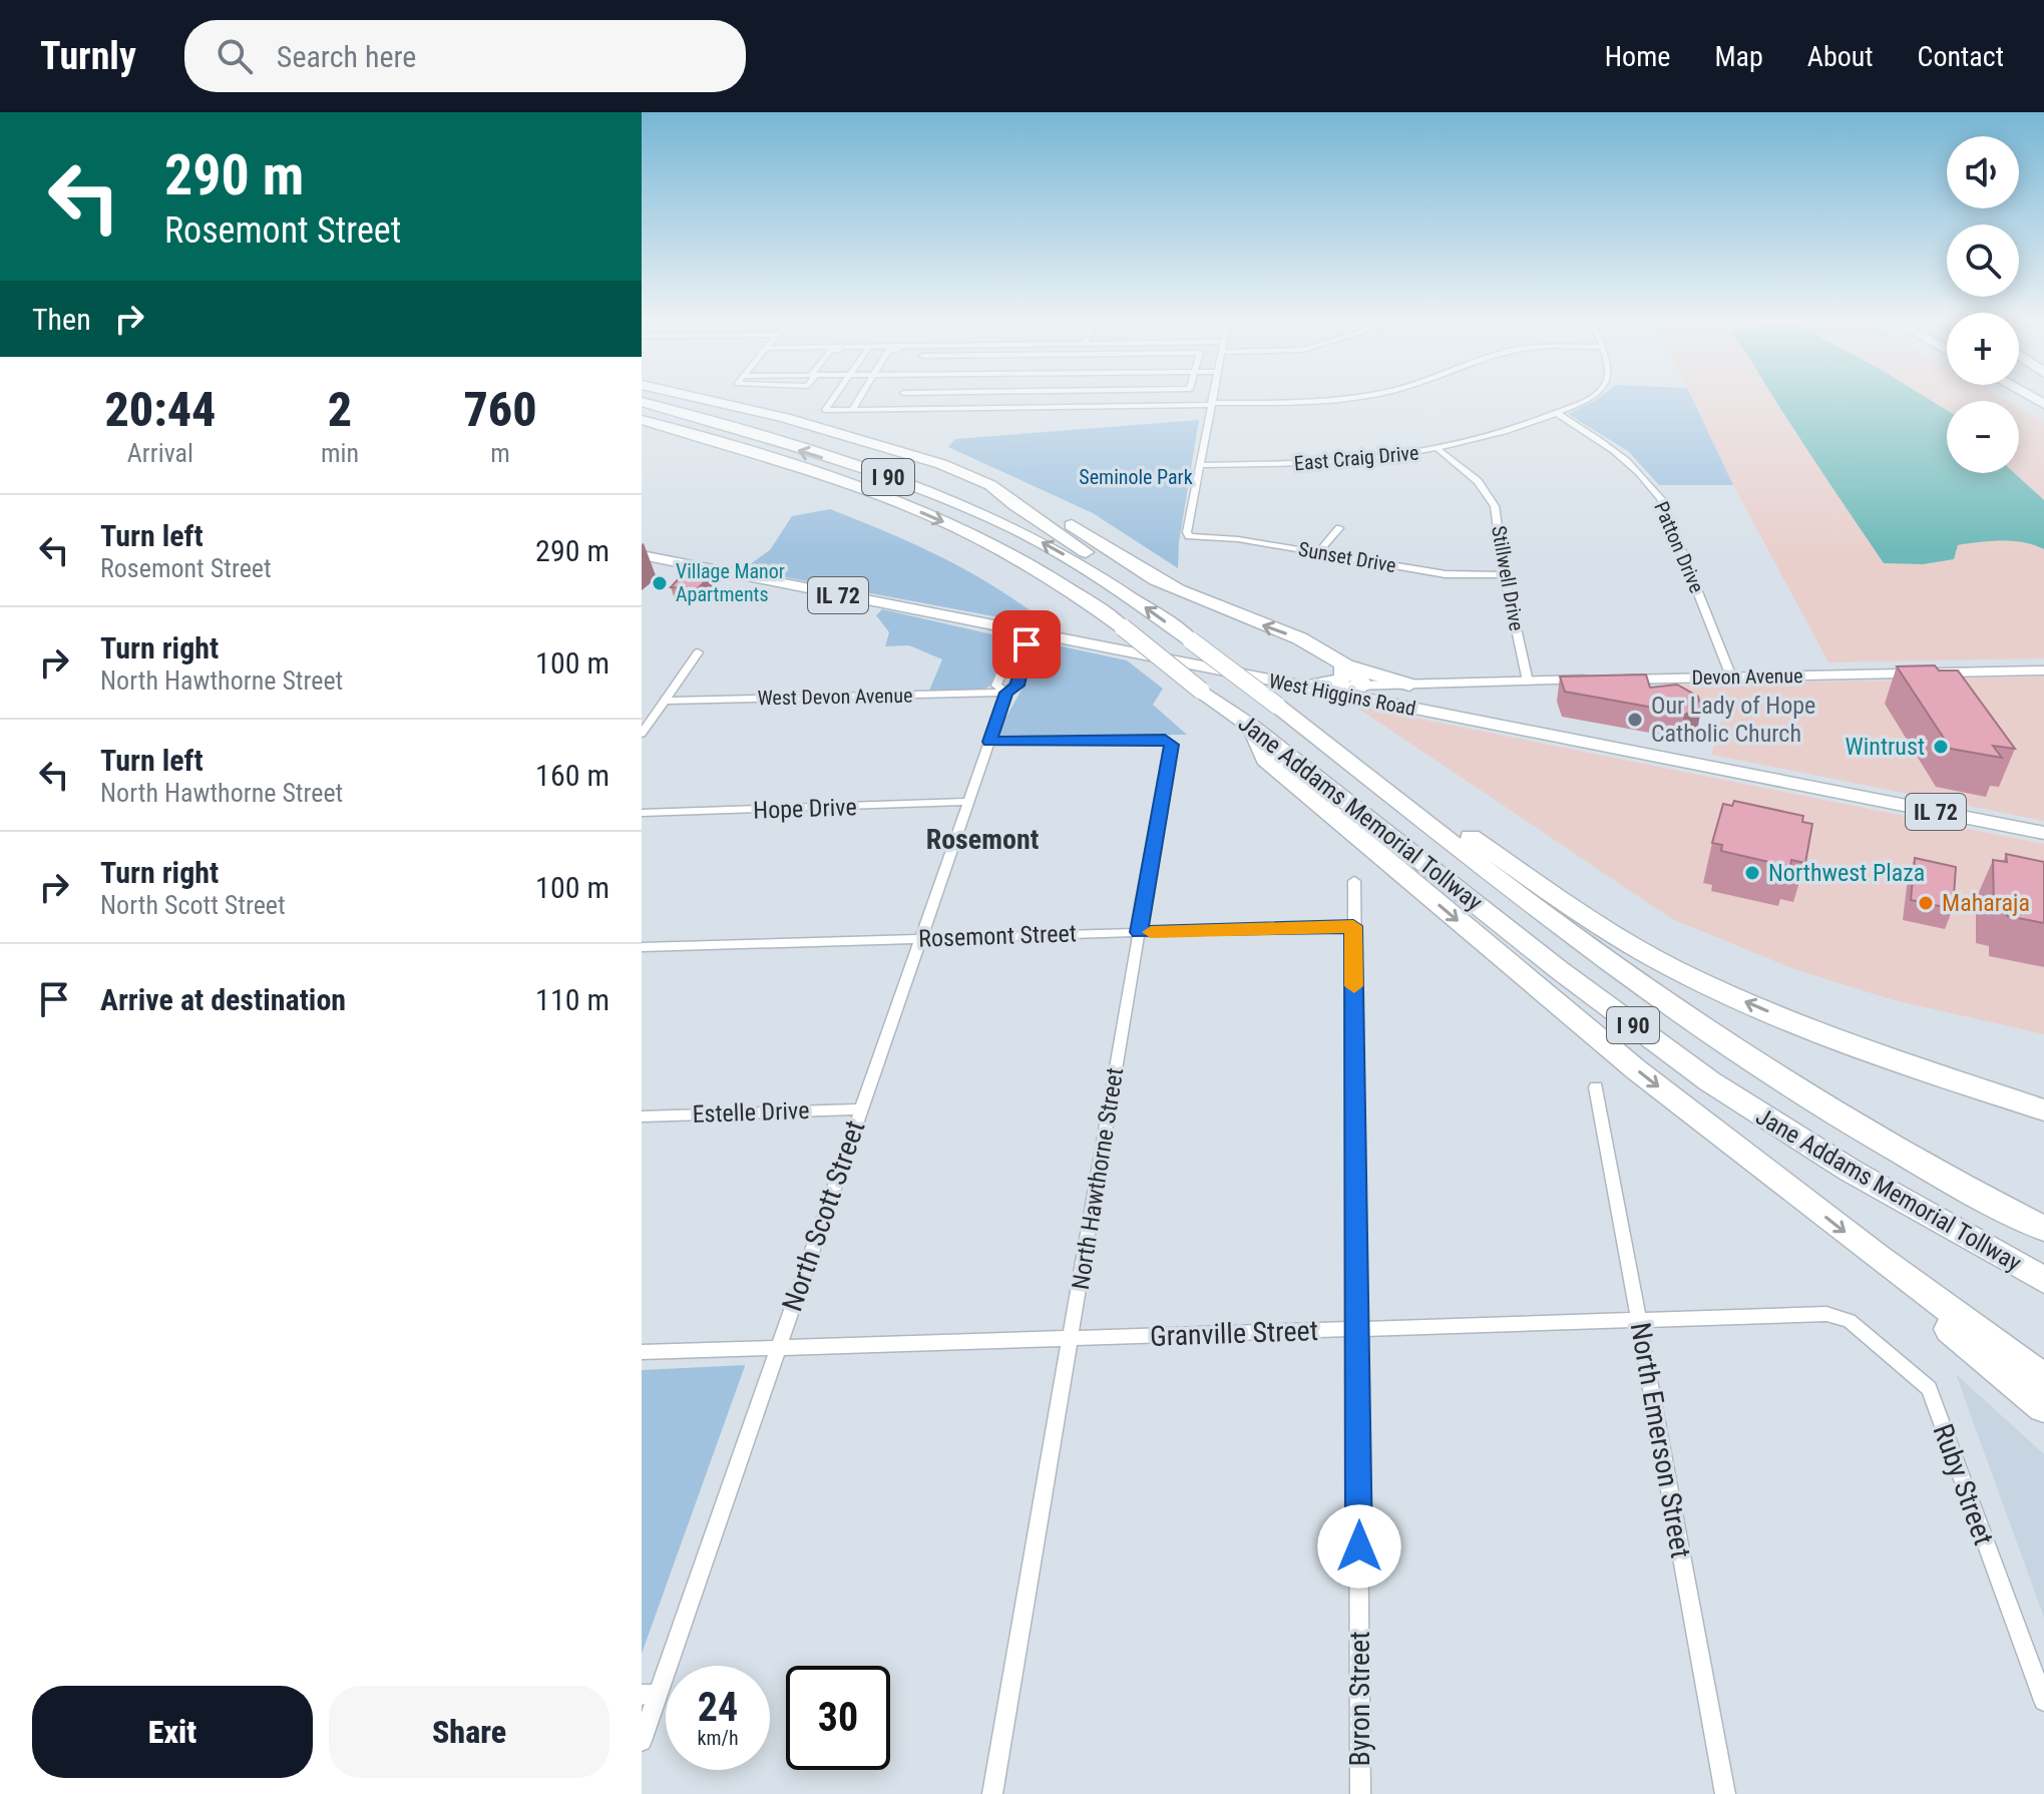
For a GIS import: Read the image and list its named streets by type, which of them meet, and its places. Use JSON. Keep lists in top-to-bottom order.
{
  "streets": {
    "highway": ["I 90", "Jane Addams Memorial Tollway"],
    "main road": ["IL 72", "Devon Avenue", "West Higgins Road"],
    "street": [
      "East Craig Drive",
      "Patton Drive",
      "Sunset Drive",
      "Stillwell Drive",
      "West Devon Avenue",
      "Hope Drive",
      "Rosemont Street",
      "Estelle Drive",
      "North Hawthorne Street",
      "North Scott Street",
      "Granville Street",
      "North Emerson Street",
      "Ruby Street",
      "Byron Street"
    ]
  },
  "crossings": [
    ["East Craig Drive", "Patton Drive"],
    ["East Craig Drive", "Sunset Drive"],
    ["East Craig Drive", "Stillwell Drive"],
    ["Patton Drive", "Devon Avenue"],
    ["Sunset Drive", "Stillwell Drive"],
    ["Stillwell Drive", "Devon Avenue"],
    ["Devon Avenue", "West Higgins Road"],
    ["West Higgins Road", "North Scott Street"],
    ["West Devon Avenue", "North Scott Street"],
    ["Hope Drive", "North Scott Street"],
    ["Rosemont Street", "North Hawthorne Street"],
    ["Rosemont Street", "North Scott Street"],
    ["Rosemont Street", "Byron Street"],
    ["Estelle Drive", "North Scott Street"],
    ["North Hawthorne Street", "North Scott Street"],
    ["North Hawthorne Street", "Granville Street"],
    ["North Scott Street", "Granville Street"],
    ["Granville Street", "North Emerson Street"],
    ["Granville Street", "Ruby Street"],
    ["Granville Street", "Byron Street"]
  ],
  "districts": ["Rosemont"],
  "parks": ["Seminole Park"],
  "places": [
    "Village Manor Apartments",
    "Our Lady of Hope Catholic Church",
    "Wintrust",
    "Northwest Plaza",
    "Maharaja"
  ],
  "page": {
    "header": "Turnly",
    "search": "Search here",
    "nav": [
      "Home",
      "Map",
      "About",
      "Contact"
    ],
    "turn": ["290 m", "Rosemont Street"],
    "map_buttons": ["+", "−"],
    "then": "Then",
    "eta": [
      "20:44",
      "Arrival",
      "2",
      "min",
      "760",
      "m"
    ],
    "list": [
      {
        "name": "Turn left",
        "note": "Rosemont Street",
        "value": "290 m"
      },
      {
        "name": "Turn right",
        "note": "North Hawthorne Street",
        "value": "100 m"
      },
      {
        "name": "Turn left",
        "note": "North Hawthorne Street",
        "value": "160 m"
      },
      {
        "name": "Turn right",
        "note": "North Scott Street",
        "value": "100 m"
      },
      {
        "name": "Arrive at destination",
        "value": "110 m"
      }
    ],
    "speed": "24 km/h",
    "limit": "30",
    "buttons": ["Exit", "Share"]
  }
}
